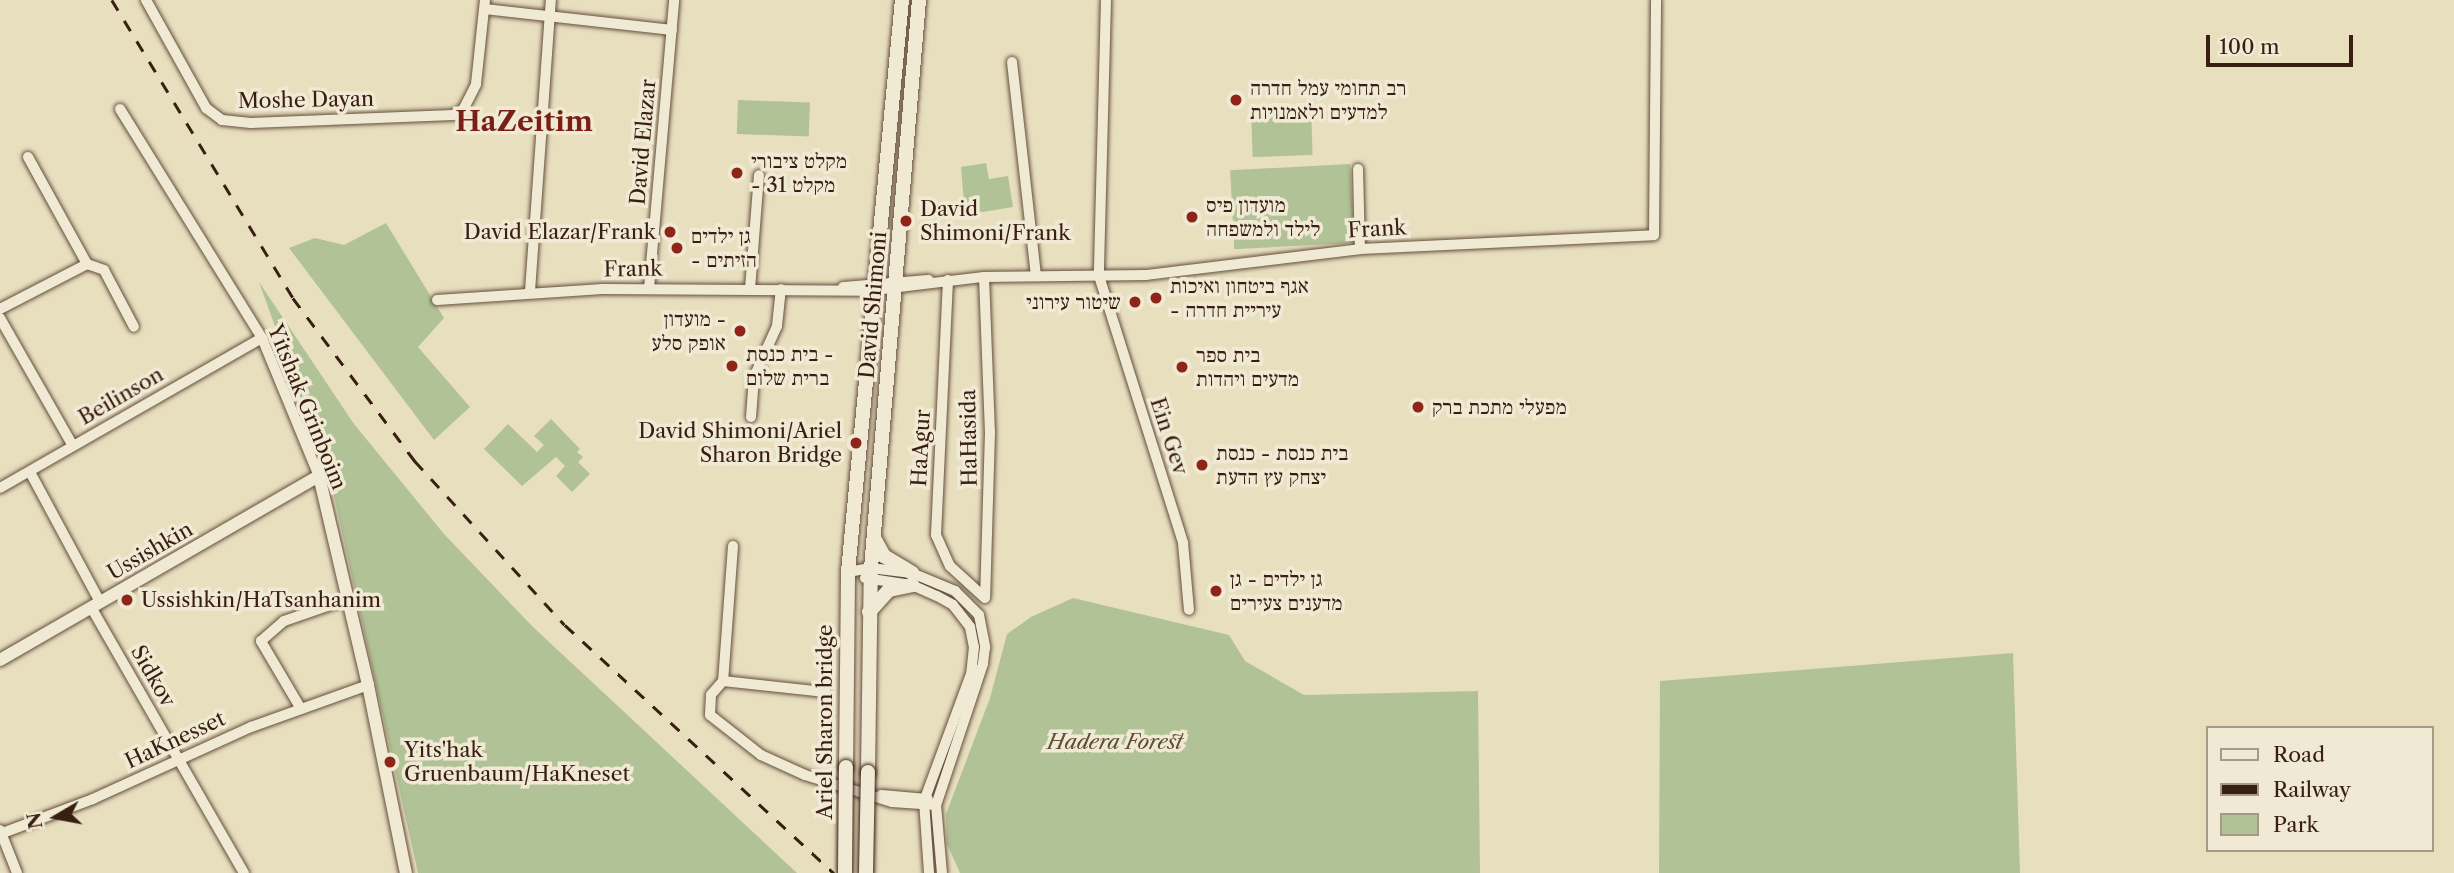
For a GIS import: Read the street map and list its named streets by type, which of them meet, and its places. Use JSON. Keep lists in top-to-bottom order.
{
  "streets": {
    "main road": ["David Shimoni", "Ariel Sharon bridge"],
    "street": [
      "Moshe Dayan",
      "David Elazar",
      "Frank",
      "Beilinson",
      "Yitshak Grinboim",
      "Ein Gev",
      "HaHasida",
      "HaAgur",
      "Ussishkin",
      "Sidkov",
      "HaKnesset"
    ]
  },
  "crossings": [
    ["David Elazar", "Frank"],
    ["Frank", "David Shimoni"],
    ["Frank", "Ein Gev"],
    ["Frank", "HaHasida"],
    ["Frank", "HaAgur"],
    ["David Shimoni", "Ariel Sharon bridge"],
    ["Beilinson", "Yitshak Grinboim"],
    ["Beilinson", "Sidkov"],
    ["Yitshak Grinboim", "Ussishkin"],
    ["Yitshak Grinboim", "HaKnesset"],
    ["HaHasida", "HaAgur"],
    ["Ussishkin", "Sidkov"],
    ["Sidkov", "HaKnesset"]
  ],
  "districts": ["HaZeitim"],
  "parks": ["Hadera Forest"],
  "places": [
    "רב תחומי עמל חדרה למדעים ולאמנויות",
    "מקלט ציבורי - מקלט 31",
    "מועדון פיס לילד ולמשפחה",
    "David Shimoni/Frank",
    "David Elazar/Frank",
    "גן ילדים - הזיתים",
    "אגף ביטחון ואיכות - עיריית חדרה",
    "שיטור עירוני",
    "מועדון - אופק סלע",
    "בית כנסת - ברית שלום",
    "בית ספר מדעים ויהדות",
    "מפעלי מתכת ברק",
    "David Shimoni/Ariel Sharon Bridge",
    "בית כנסת - כנסת יצחק עץ הדעת",
    "גן ילדים - גן מדענים צעירים",
    "Ussishkin/HaTsanhanim",
    "Yits'hak Gruenbaum/HaKneset"
  ],
  "legend": ["Road", "Railway", "Park"],
  "scale_bar": "100 m",
  "north": "left"
}
